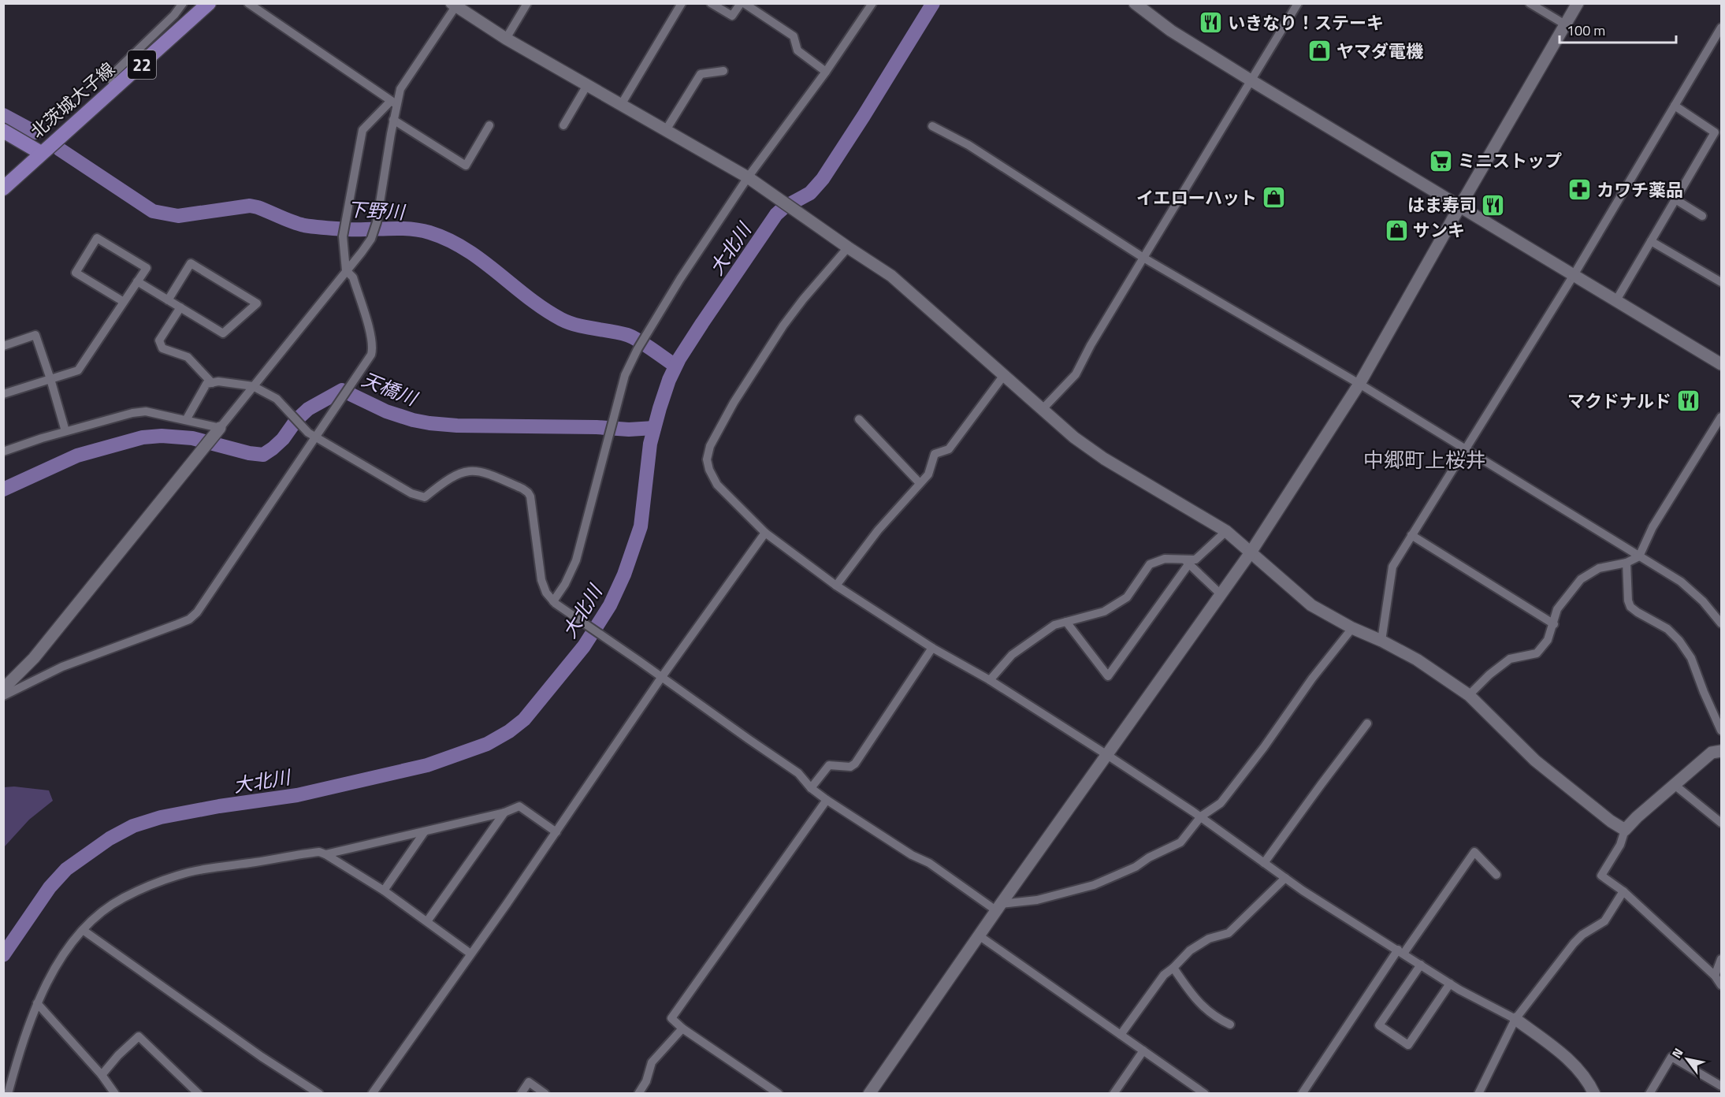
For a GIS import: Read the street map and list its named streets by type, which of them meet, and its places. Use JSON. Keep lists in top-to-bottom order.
{
  "streets": {
    "main road": ["22", "北茨城大子線"]
  },
  "districts": ["中郷町上桜井"],
  "water": ["下野川", "大北川", "天橋川"],
  "places": {
    "restaurant": ["いきなり！ステーキ", "はま寿司", "マクドナルド"],
    "shop": ["ヤマダ電機", "イエローハット", "サンキ"],
    "supermarket": ["ミニストップ"],
    "pharmacy": ["カワチ薬品"]
  },
  "scale_bar": "100 m",
  "north": "top left"
}
